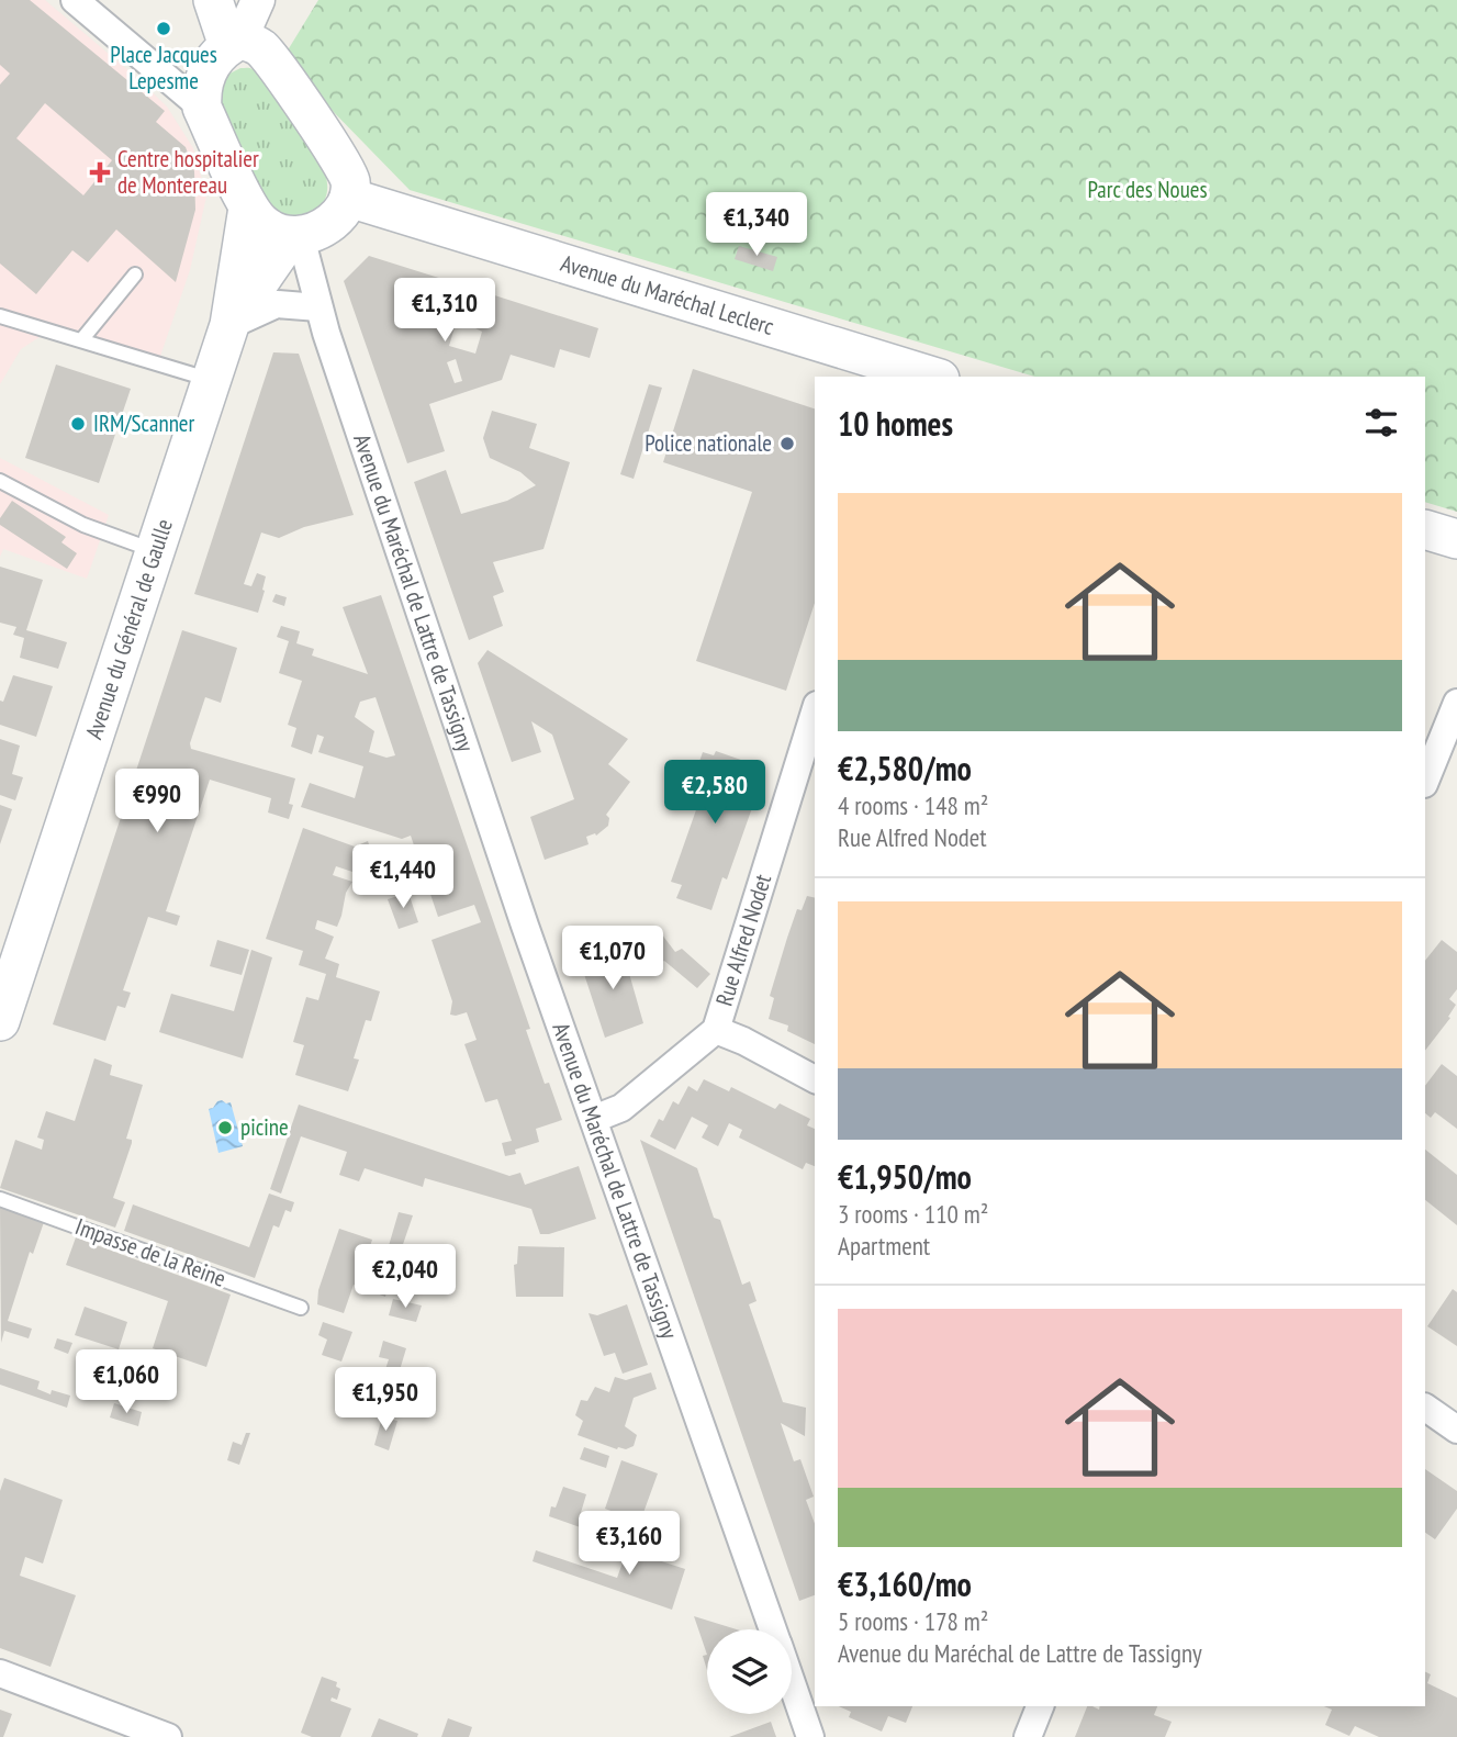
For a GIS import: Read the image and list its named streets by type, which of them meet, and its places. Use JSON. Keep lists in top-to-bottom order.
{
  "streets": {
    "main road": ["Avenue du Maréchal Leclerc", "Avenue du Général de Gaulle"],
    "street": ["Avenue du Maréchal de Lattre de Tassigny", "Rue Alfred Nodet"],
    "lane": ["Impasse de la Reine"]
  },
  "crossings": [
    ["Avenue du Maréchal de Lattre de Tassigny", "Avenue du Général de Gaulle"],
    ["Avenue du Maréchal de Lattre de Tassigny", "Rue Alfred Nodet"]
  ],
  "parks": ["Parc des Noues"],
  "places": {
    "other": [
      "Place Jacques Lepesme",
      "IRM/Scanner",
      "Police nationale",
      "picine"
    ],
    "health": ["Centre hospitalier de Montereau"]
  },
  "page": {
    "price": [
      "€1,340",
      "€1,310",
      "€2,580",
      "€990",
      "€1,440",
      "€1,070",
      "€2,040",
      "€1,060",
      "€1,950",
      "€3,160"
    ],
    "heading": "10 homes",
    "list": [
      {
        "name": "€2,580/mo",
        "note": "4 rooms · 148 m² · Rue Alfred Nodet"
      },
      {
        "name": "€1,950/mo",
        "note": "3 rooms · 110 m² · Apartment"
      },
      {
        "name": "€3,160/mo",
        "note": "5 rooms · 178 m² · Avenue du Maréchal de Lattre de Tassigny"
      }
    ]
  }
}
